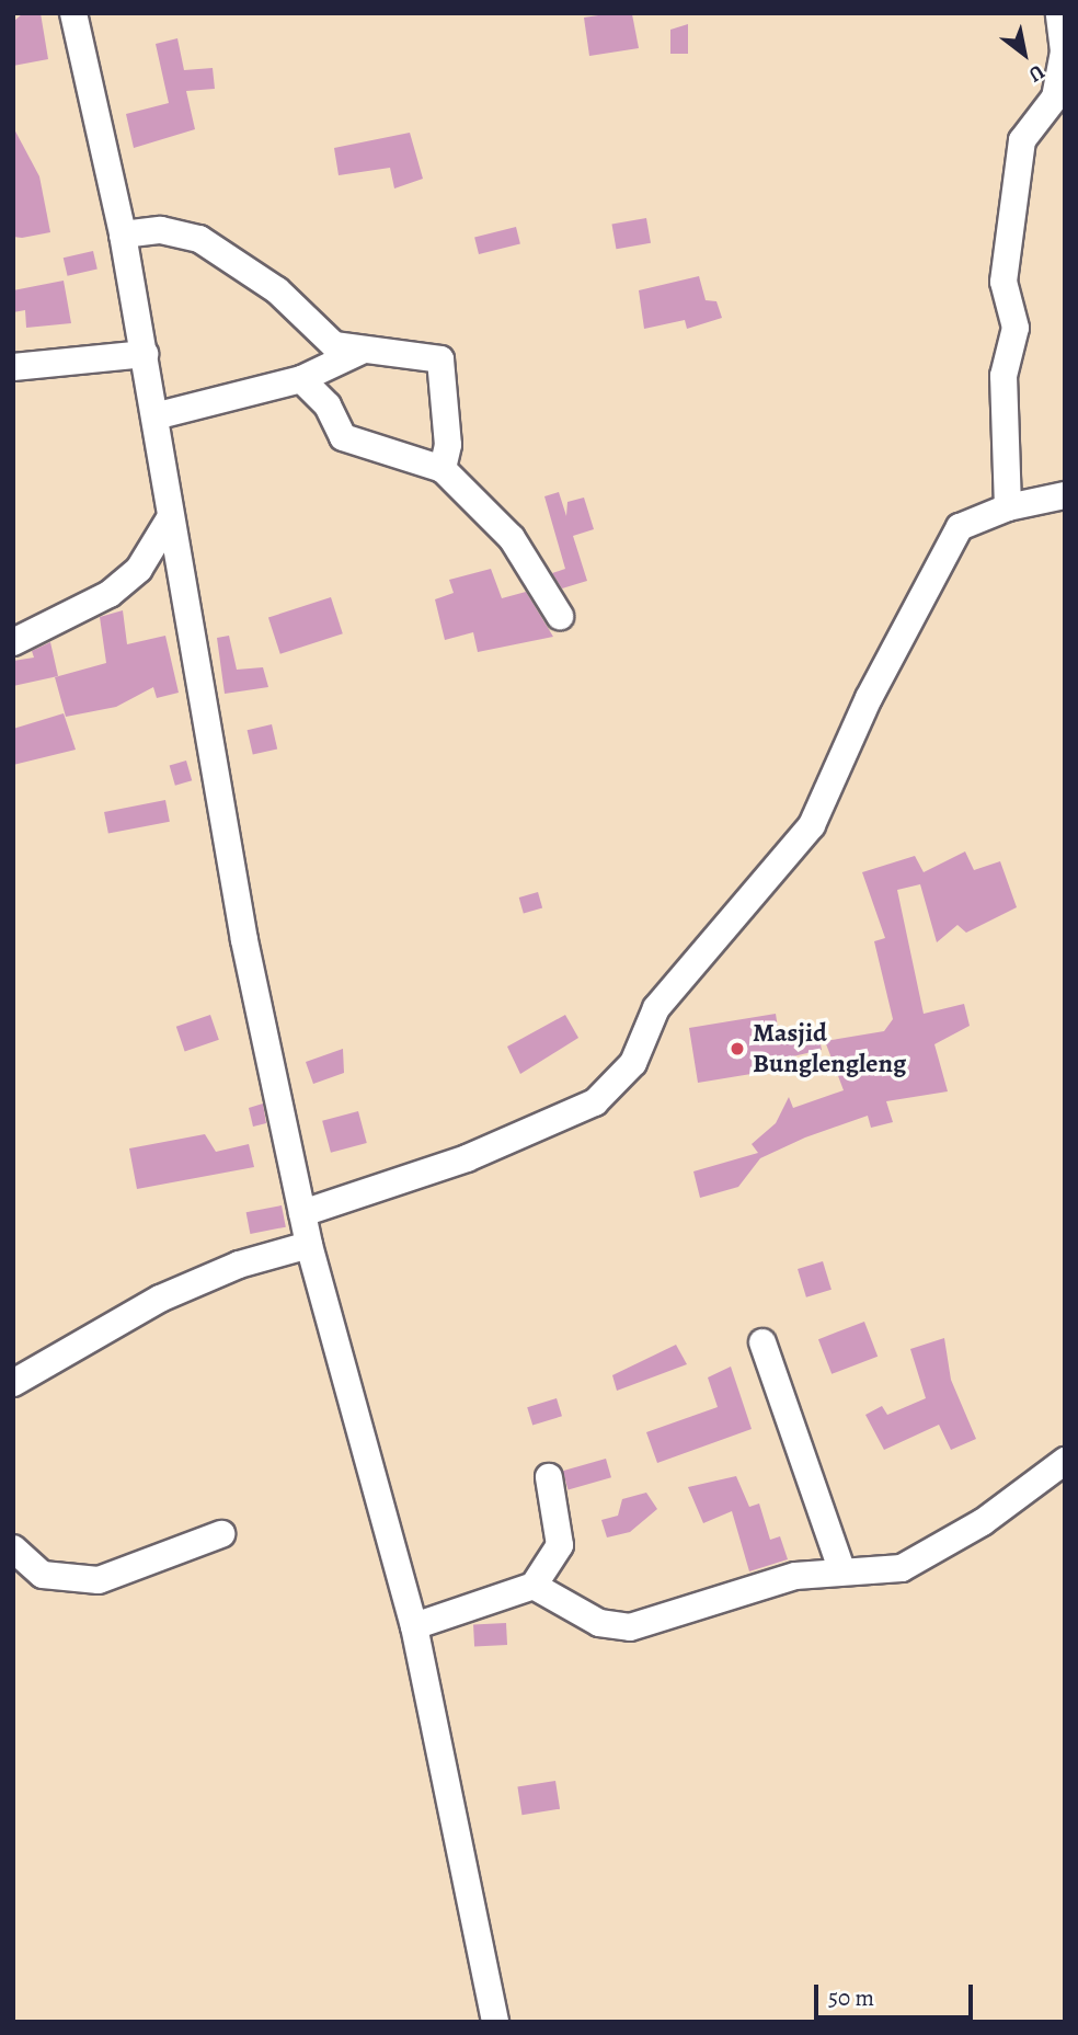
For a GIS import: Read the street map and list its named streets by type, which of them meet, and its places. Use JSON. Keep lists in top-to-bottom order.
{
  "places": ["Masjid Bunglengleng"],
  "scale_bar": "50 m",
  "north": "bottom right"
}
